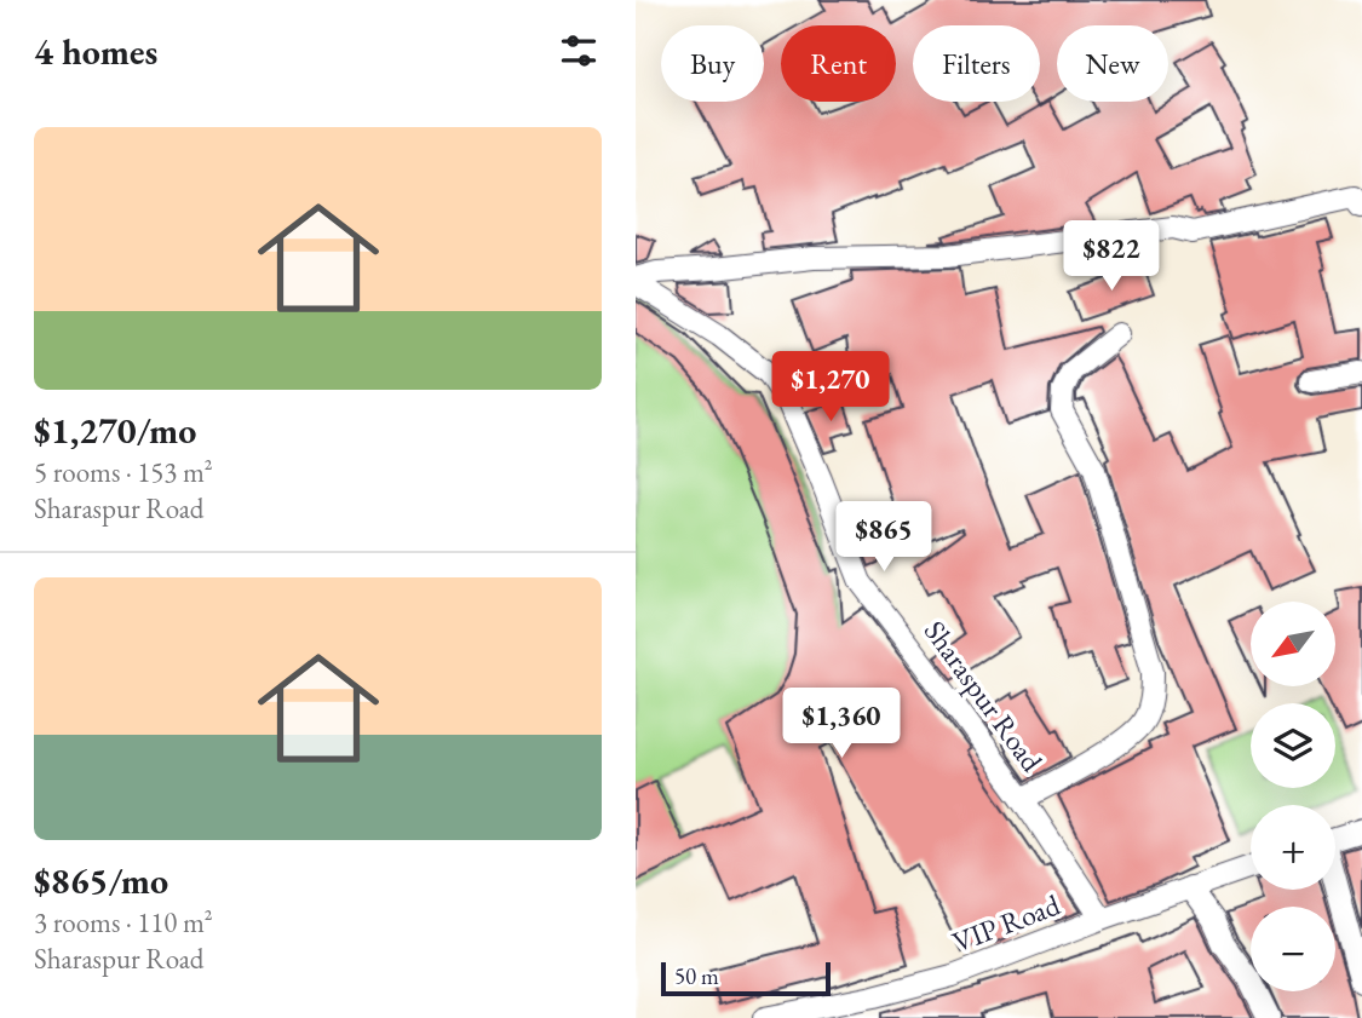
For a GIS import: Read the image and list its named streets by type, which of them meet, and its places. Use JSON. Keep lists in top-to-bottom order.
{
  "streets": {
    "street": ["Sharaspur Road", "VIP Road"]
  },
  "crossings": [
    ["Sharaspur Road", "VIP Road"]
  ],
  "scale_bar": "50 m",
  "north": "bottom left",
  "page": {
    "heading": "4 homes",
    "chip": [
      "Buy",
      "Rent",
      "Filters",
      "New"
    ],
    "list": [
      {
        "name": "$1,270/mo",
        "note": "5 rooms · 153 m² · Sharaspur Road"
      },
      {
        "name": "$865/mo",
        "note": "3 rooms · 110 m² · Sharaspur Road"
      }
    ],
    "price": [
      "$822",
      "$1,270",
      "$865",
      "$1,360"
    ],
    "map_buttons": ["+", "−"],
    "scale": "50 m"
  }
}
